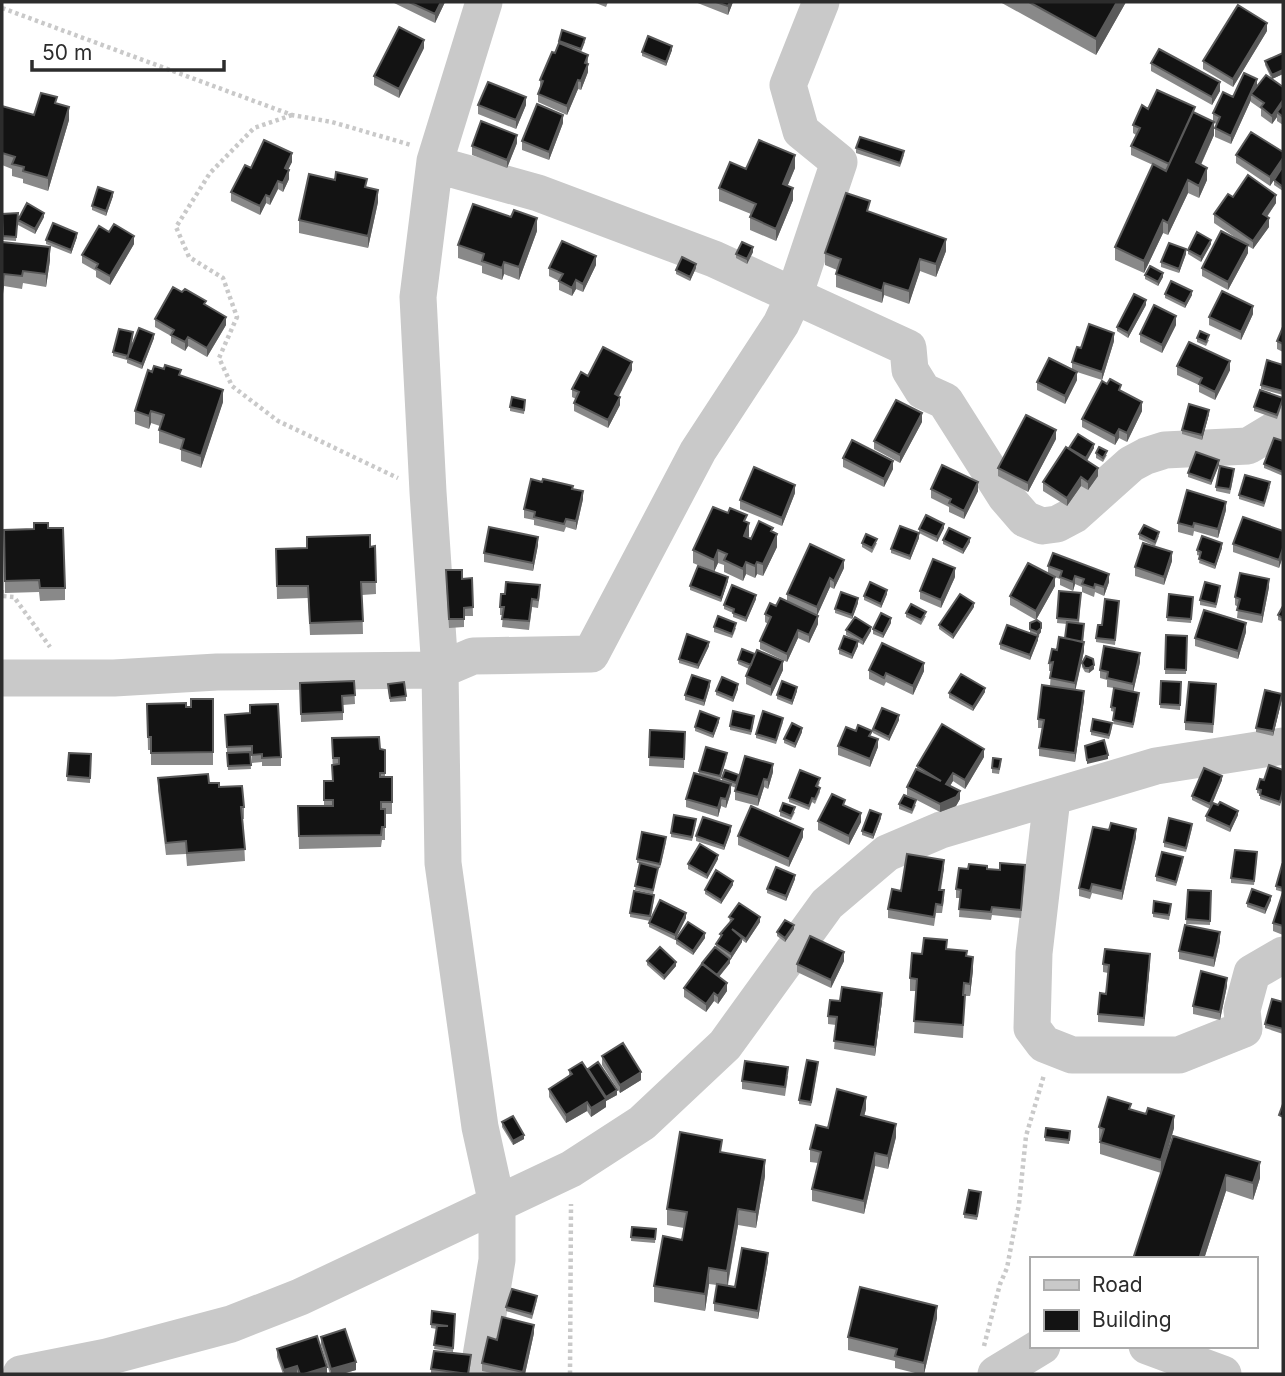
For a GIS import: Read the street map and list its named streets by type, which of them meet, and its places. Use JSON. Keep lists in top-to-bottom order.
{
  "legend": ["Road", "Building"],
  "scale_bar": "50 m"
}
